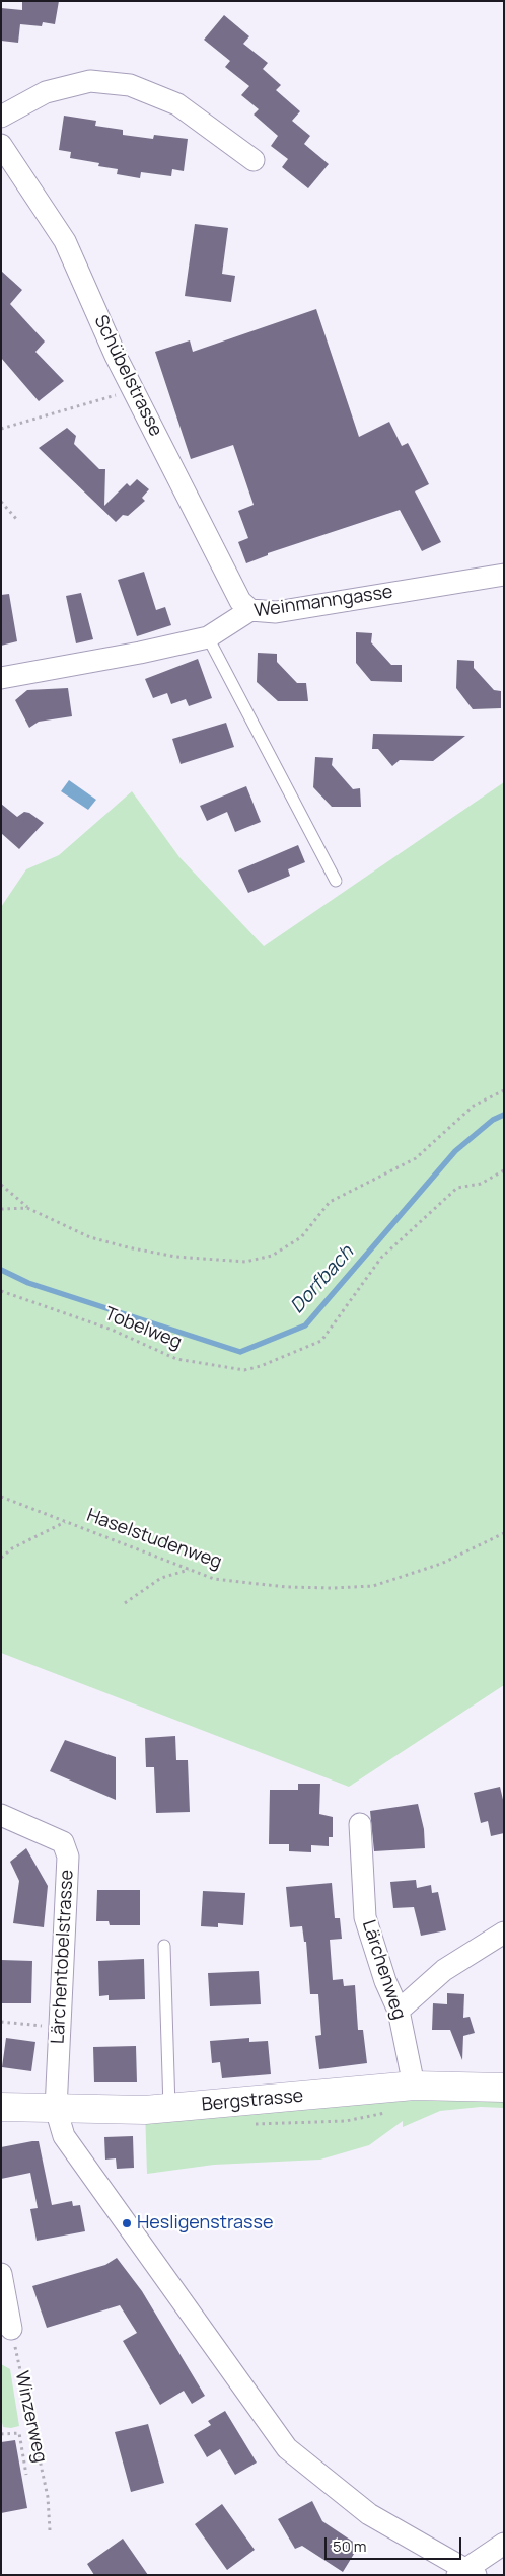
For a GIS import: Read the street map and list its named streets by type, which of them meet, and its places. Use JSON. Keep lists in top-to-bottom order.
{
  "streets": {
    "street": [
      "Schübelstrasse",
      "Weinmanngasse",
      "Lärchentobelstrasse",
      "Lärchenweg",
      "Bergstrasse"
    ],
    "path": ["Tobelweg", "Haselstudenweg", "Winzerweg"]
  },
  "crossings": [
    ["Schübelstrasse", "Weinmanngasse"],
    ["Lärchentobelstrasse", "Bergstrasse"],
    ["Lärchenweg", "Bergstrasse"]
  ],
  "water": ["Dorfbach"],
  "places": ["Hesligenstrasse"],
  "scale_bar": "50 m"
}
